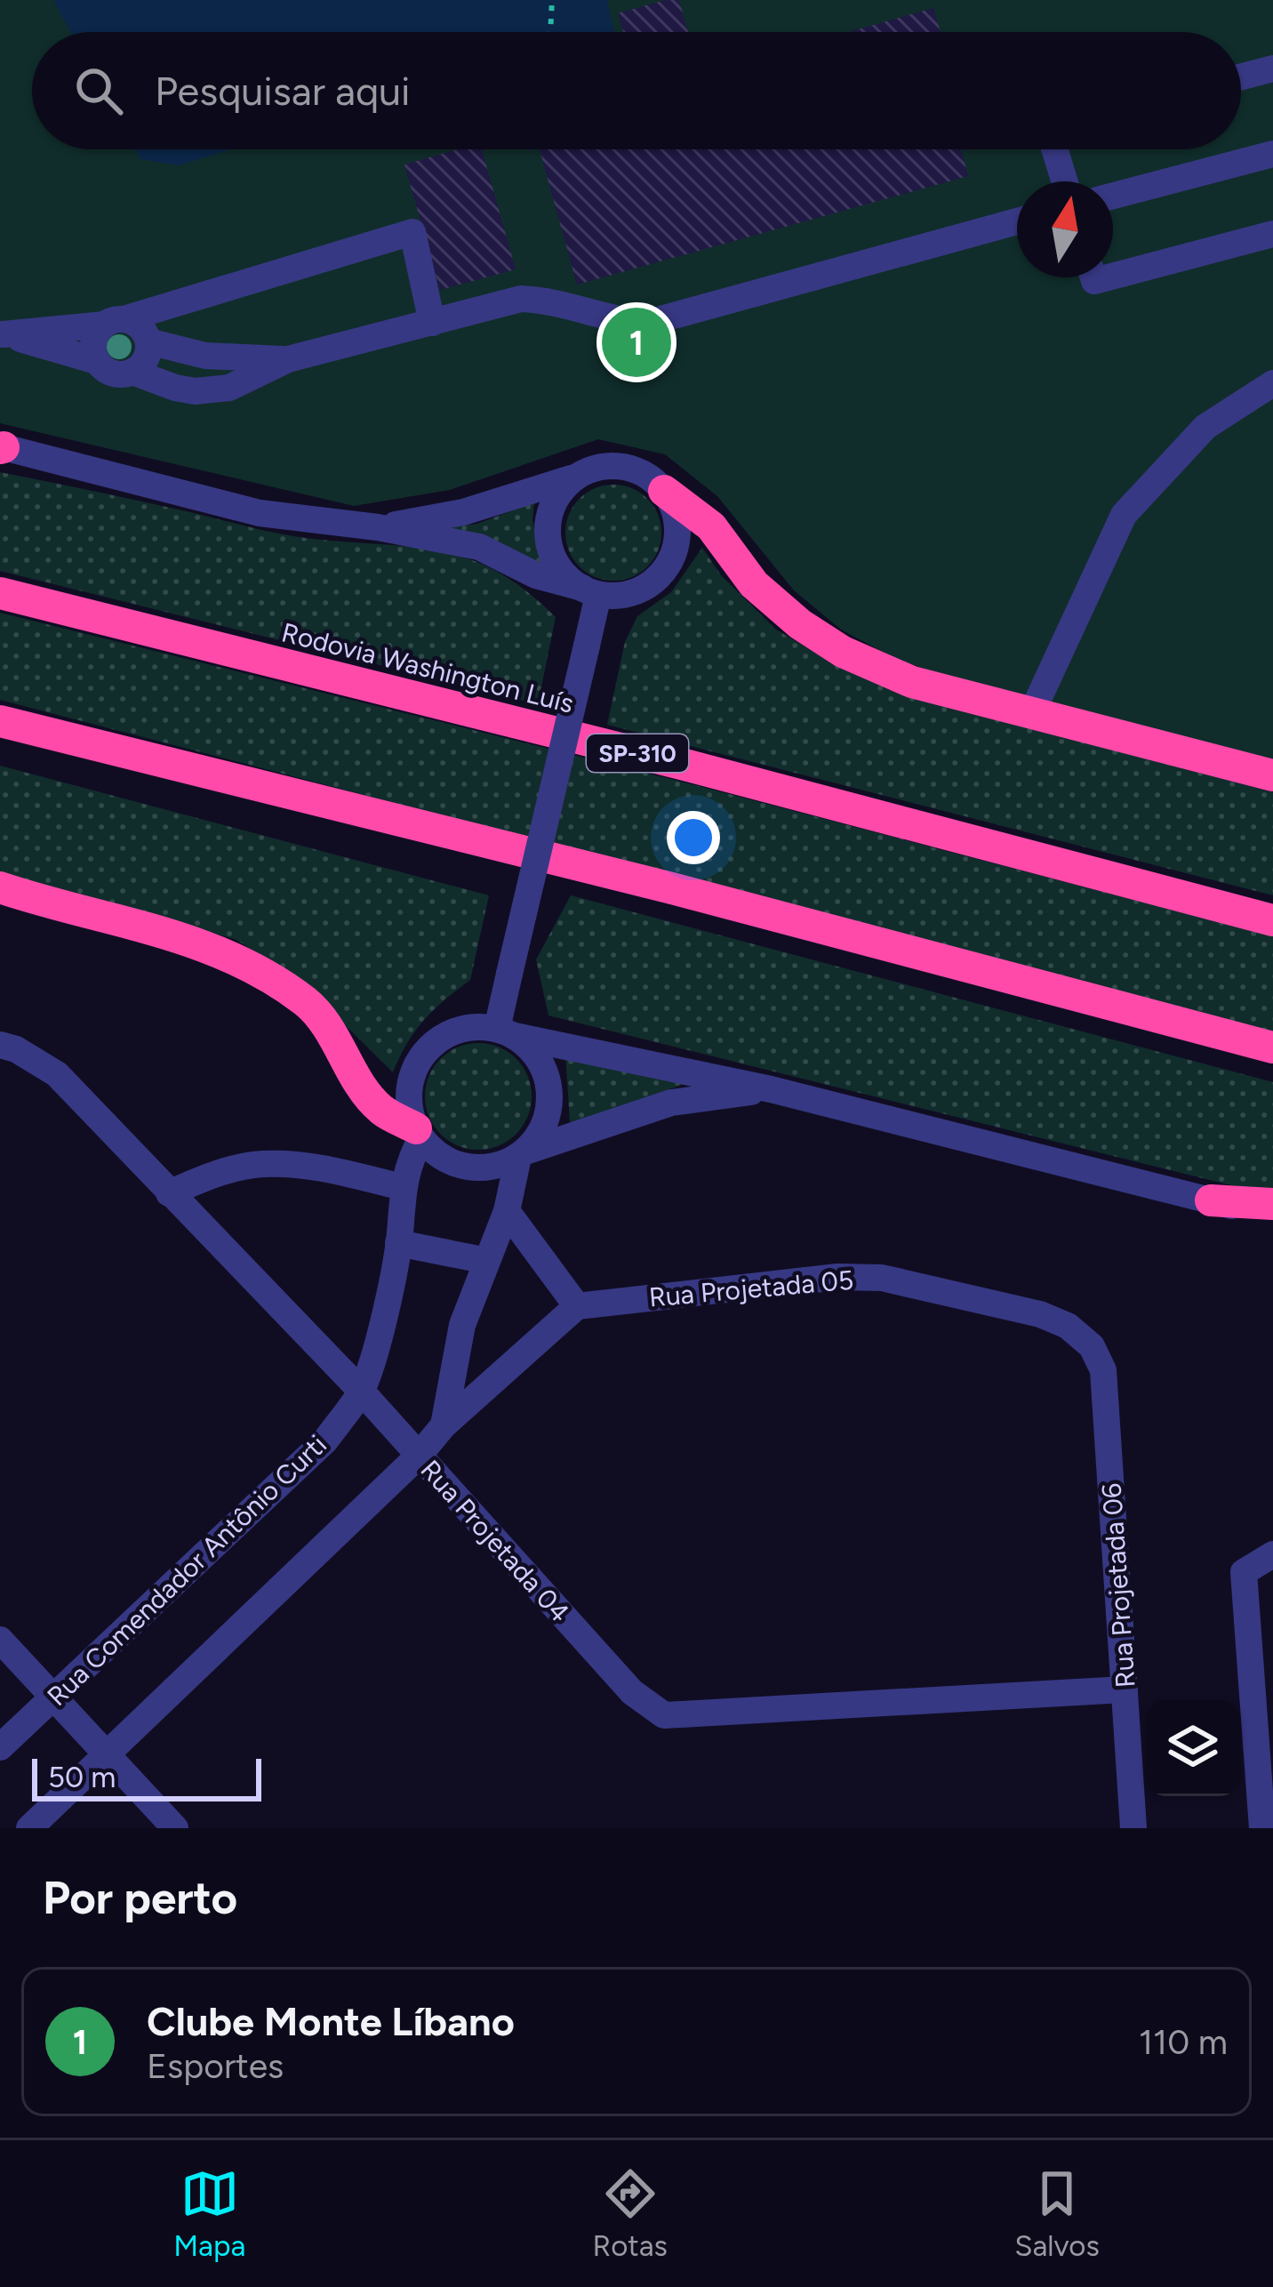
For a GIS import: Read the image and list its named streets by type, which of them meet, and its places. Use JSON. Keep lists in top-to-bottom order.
{
  "streets": {
    "highway": ["Rodovia Washington Luís", "SP-310"],
    "street": [
      "Rua Projetada 05",
      "Rua Projetada 04",
      "Rua Comendador Antônio Curti",
      "Rua Projetada 06"
    ]
  },
  "crossings": [
    ["Rua Projetada 05", "Rua Projetada 06"],
    ["Rua Projetada 04", "Rua Comendador Antônio Curti"],
    ["Rua Projetada 04", "Rua Projetada 06"]
  ],
  "scale_bar": "50 m",
  "north": "top",
  "page": {
    "search": "Pesquisar aqui",
    "pins": "1",
    "scale": "50 m",
    "heading": "Por perto",
    "list": [
      {
        "mark": "1",
        "name": "Clube Monte Líbano",
        "note": "Esportes",
        "value": "110 m"
      }
    ],
    "nav": ["Mapa", "Rotas", "Salvos"]
  }
}
